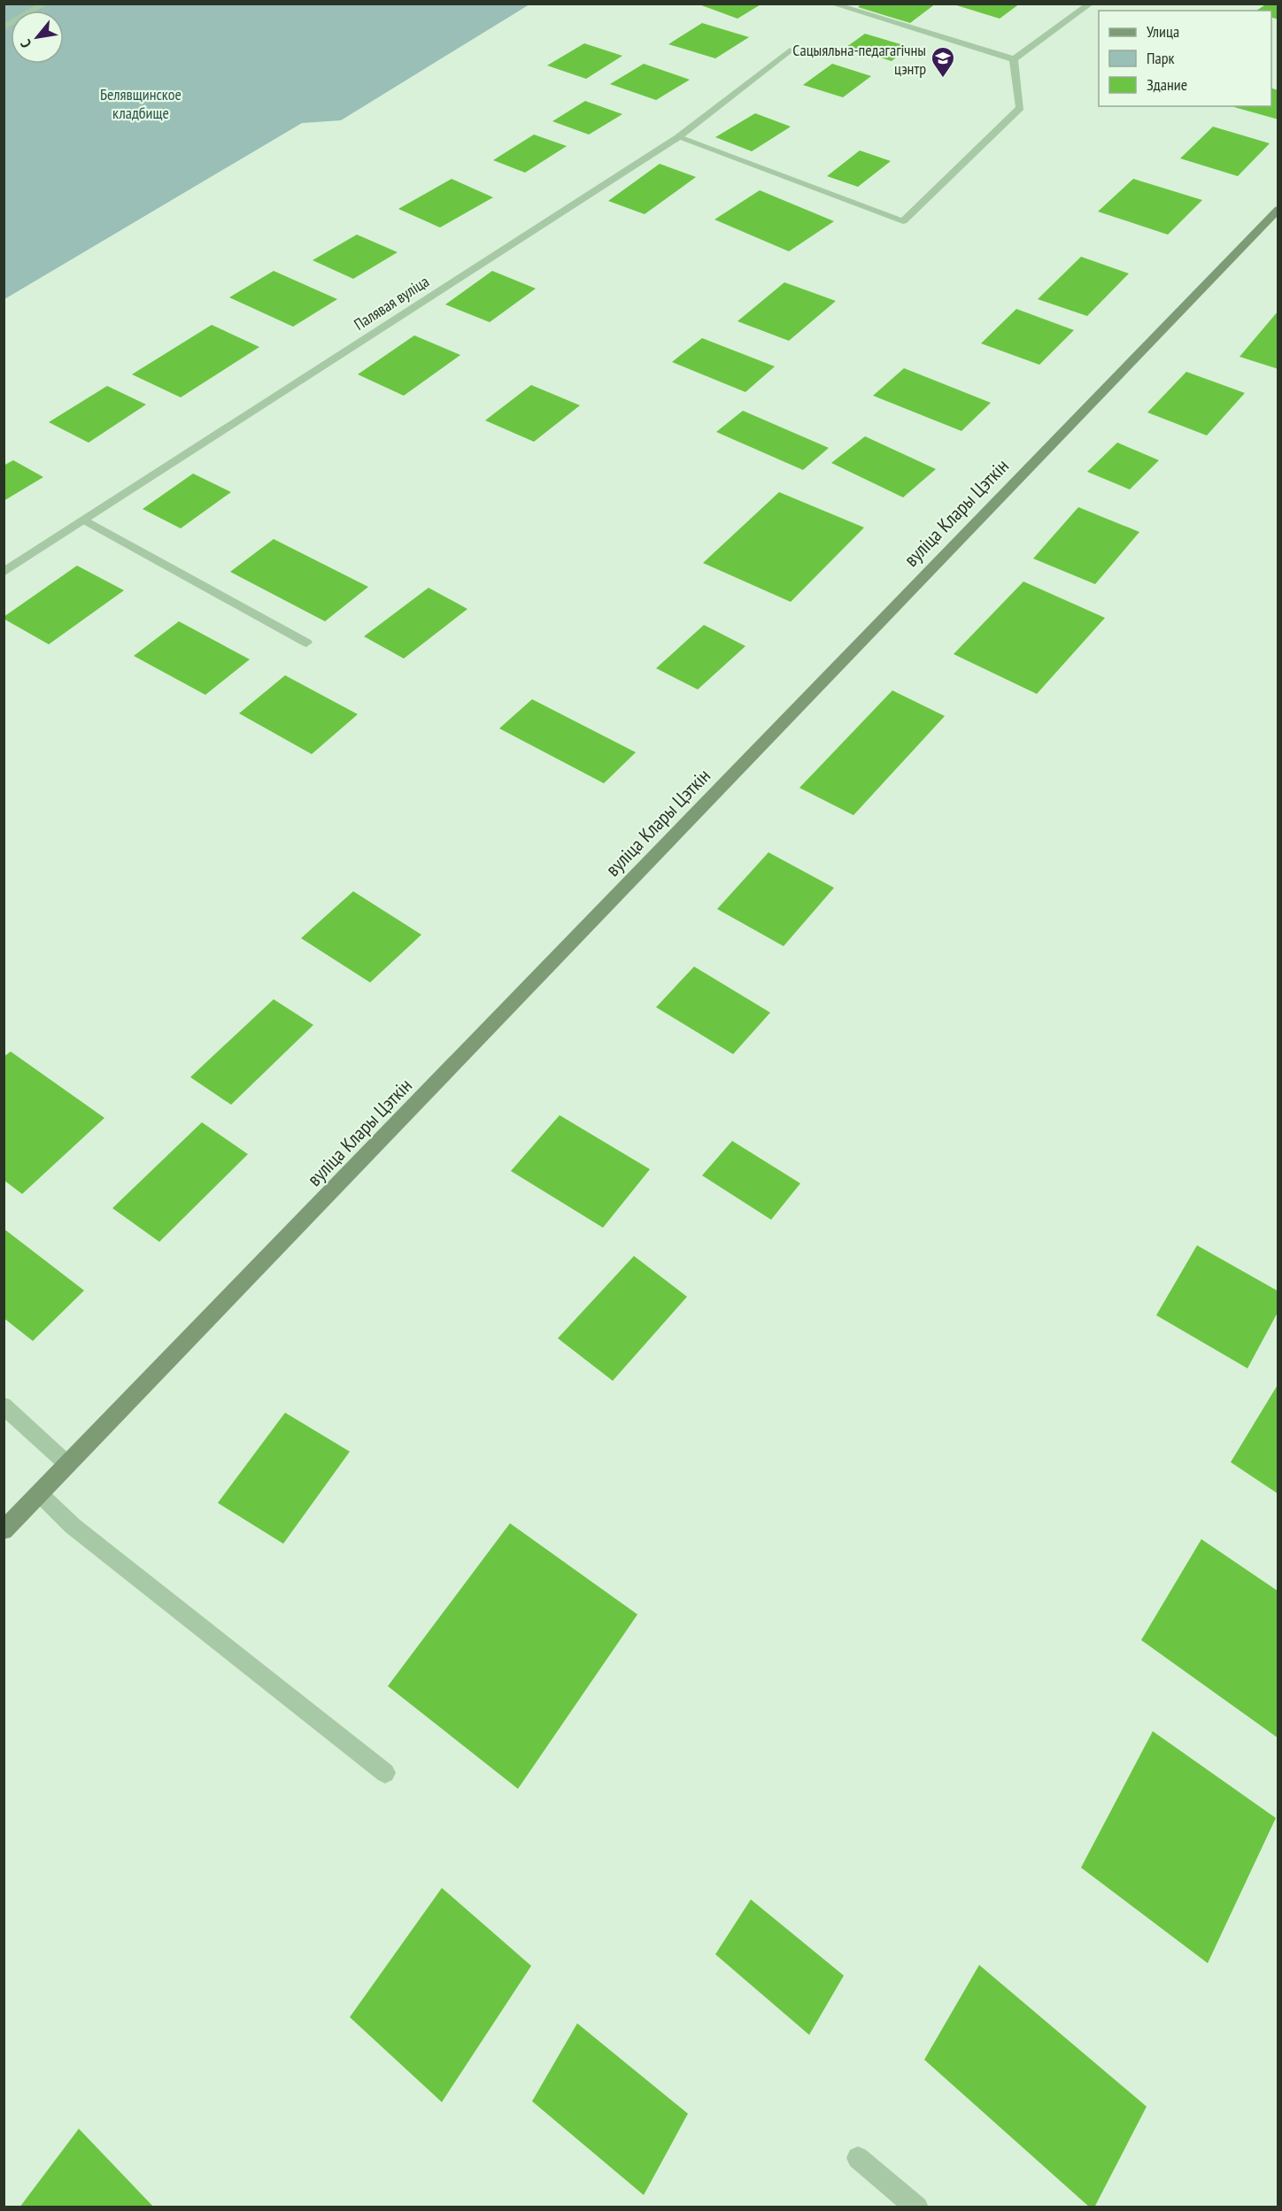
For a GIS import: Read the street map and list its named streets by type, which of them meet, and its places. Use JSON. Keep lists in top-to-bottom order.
{
  "streets": {
    "street": ["Палявая вуліца", "вуліца Клары Цэткін"]
  },
  "parks": ["Белявщинское кладбище"],
  "places": {
    "school or university": ["Сацыяльна-педагагічны цэнтр"]
  },
  "legend": ["Улица", "Парк", "Здание"],
  "north": "bottom left"
}
